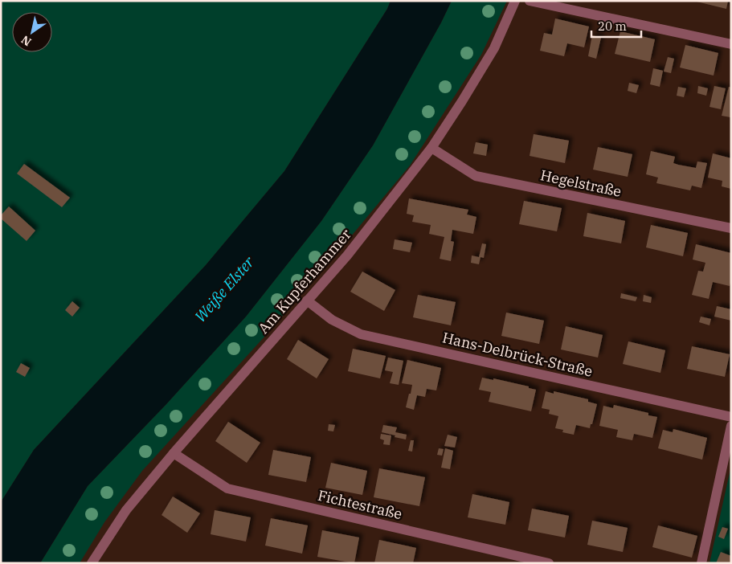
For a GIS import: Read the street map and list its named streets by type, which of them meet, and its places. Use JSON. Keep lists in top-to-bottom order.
{
  "streets": {
    "street": [
      "Hegelstraße",
      "Am Kupferhammer",
      "Hans-Delbrück-Straße",
      "Fichtestraße"
    ]
  },
  "crossings": [
    ["Hegelstraße", "Am Kupferhammer"],
    ["Am Kupferhammer", "Hans-Delbrück-Straße"],
    ["Am Kupferhammer", "Fichtestraße"]
  ],
  "water": ["Weiße Elster"],
  "scale_bar": "20 m",
  "north": "bottom left"
}
